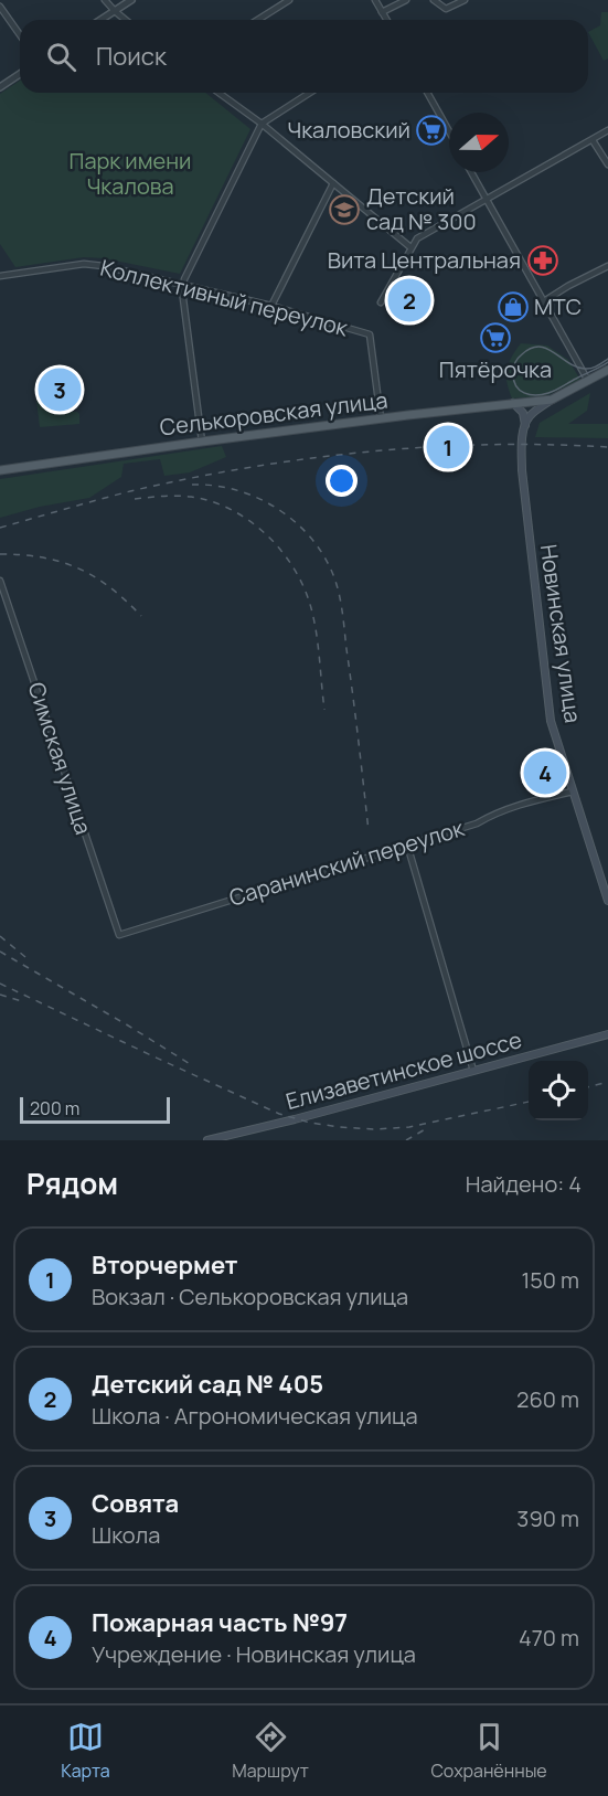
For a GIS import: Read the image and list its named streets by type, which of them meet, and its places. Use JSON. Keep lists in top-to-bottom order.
{
  "streets": {
    "main road": ["Селькоровская улица", "Новинская улица", "Елизаветинское шоссе"],
    "street": ["Коллективный переулок", "Симская улица", "Саранинский переулок"]
  },
  "crossings": [
    ["Коллективный переулок", "Селькоровская улица"],
    ["Новинская улица", "Саранинский переулок"],
    ["Симская улица", "Саранинский переулок"]
  ],
  "parks": ["Парк имени Чкалова"],
  "places": {
    "supermarket": ["Чкаловский", "Пятёрочка"],
    "school or university": ["Детский сад № 300"],
    "pharmacy": ["Вита Центральная"],
    "shop": ["МТС"]
  },
  "scale_bar": "200 m",
  "north": "right",
  "page": {
    "search": "Поиск",
    "pins": [
      "2",
      "3",
      "1",
      "4"
    ],
    "scale": "200 m",
    "heading": ["Рядом", "Найдено: 4"],
    "list": [
      {
        "mark": "1",
        "name": "Вторчермет",
        "note": "Вокзал · Селькоровская улица",
        "value": "150 m"
      },
      {
        "mark": "2",
        "name": "Детский сад № 405",
        "note": "Школа · Агрономическая улица",
        "value": "260 m"
      },
      {
        "mark": "3",
        "name": "Совята",
        "note": "Школа",
        "value": "390 m"
      },
      {
        "mark": "4",
        "name": "Пожарная часть №97",
        "note": "Учреждение · Новинская улица",
        "value": "470 m"
      }
    ],
    "nav": ["Карта", "Маршрут", "Сохранённые"]
  }
}
